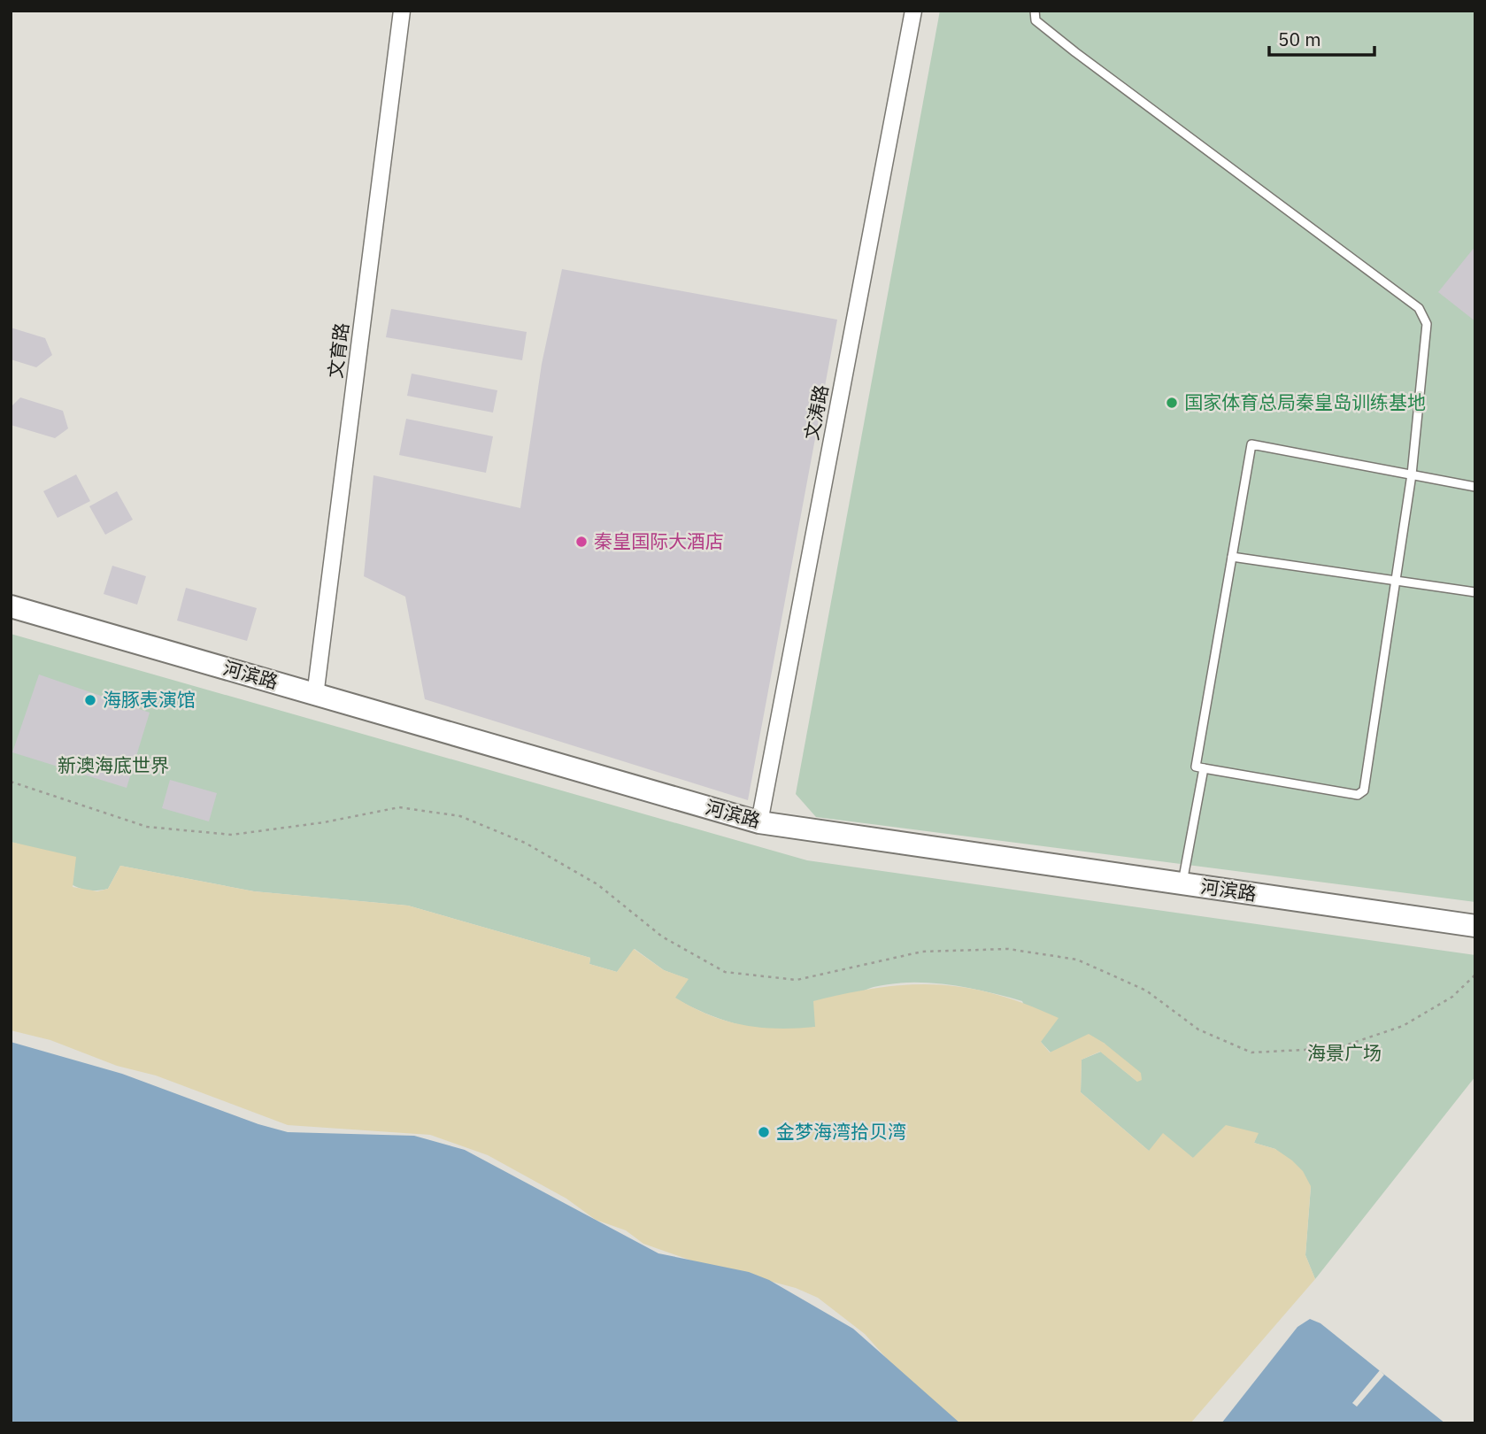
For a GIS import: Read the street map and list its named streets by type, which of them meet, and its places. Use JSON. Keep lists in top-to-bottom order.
{
  "streets": {
    "street": ["文育路", "文涛路", "河滨路"]
  },
  "crossings": [
    ["文育路", "河滨路"],
    ["文涛路", "河滨路"]
  ],
  "parks": ["新澳海底世界", "海景广场"],
  "places": [
    "国家体育总局秦皇岛训练基地",
    "秦皇国际大酒店",
    "海豚表演馆",
    "金梦海湾拾贝湾"
  ],
  "scale_bar": "50 m"
}
